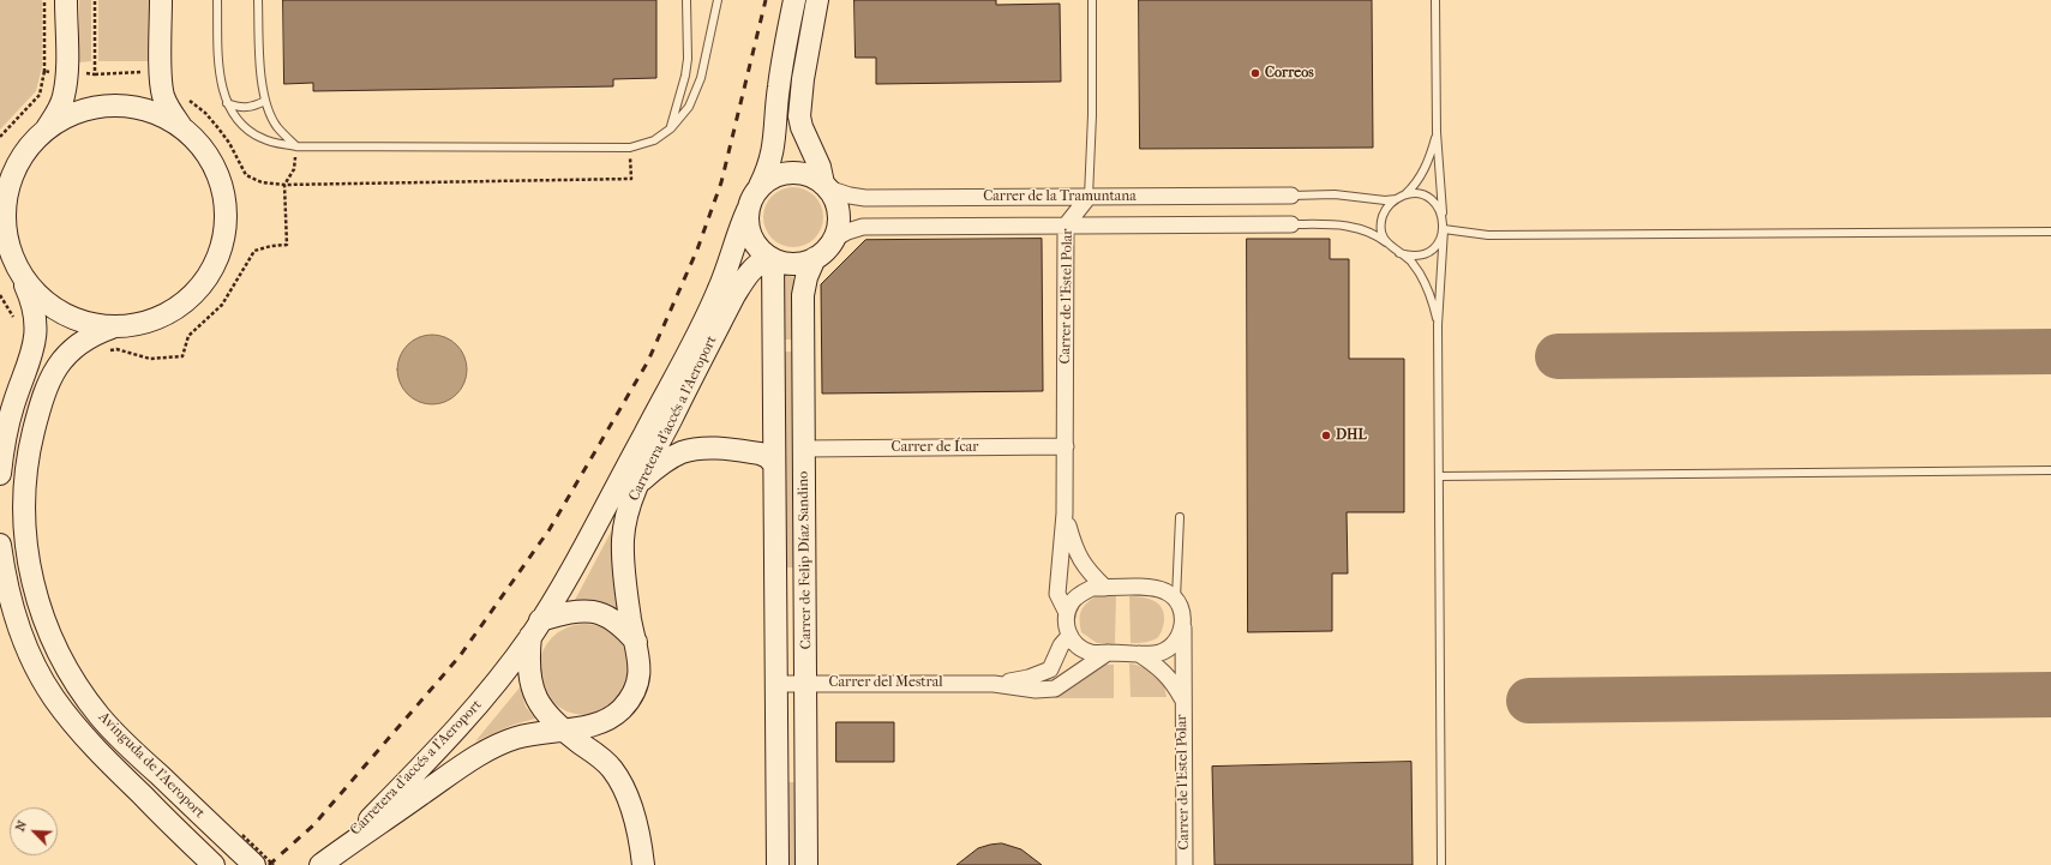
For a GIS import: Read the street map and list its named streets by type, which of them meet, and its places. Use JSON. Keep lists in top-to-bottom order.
{
  "streets": {
    "street": [
      "Carrer de la Tramuntana",
      "Carrer de l'Estel Polar",
      "Carretera d'accés a l'Aeroport",
      "Carrer de Ícar",
      "Carrer de Felip Díaz Sandino",
      "Carrer del Mestral",
      "Avinguda de l'Aeroport"
    ]
  },
  "crossings": [
    ["Carrer de la Tramuntana", "Carrer de l'Estel Polar"],
    ["Carrer de la Tramuntana", "Carretera d'accés a l'Aeroport"],
    ["Carrer de la Tramuntana", "Carrer de Felip Díaz Sandino"],
    ["Carrer de l'Estel Polar", "Carrer de Ícar"],
    ["Carrer de l'Estel Polar", "Carrer del Mestral"],
    ["Carretera d'accés a l'Aeroport", "Carrer de Felip Díaz Sandino"],
    ["Carrer de Ícar", "Carrer de Felip Díaz Sandino"],
    ["Carrer de Felip Díaz Sandino", "Carrer del Mestral"]
  ],
  "places": ["Correos", "DHL"],
  "north": "top left"
}
